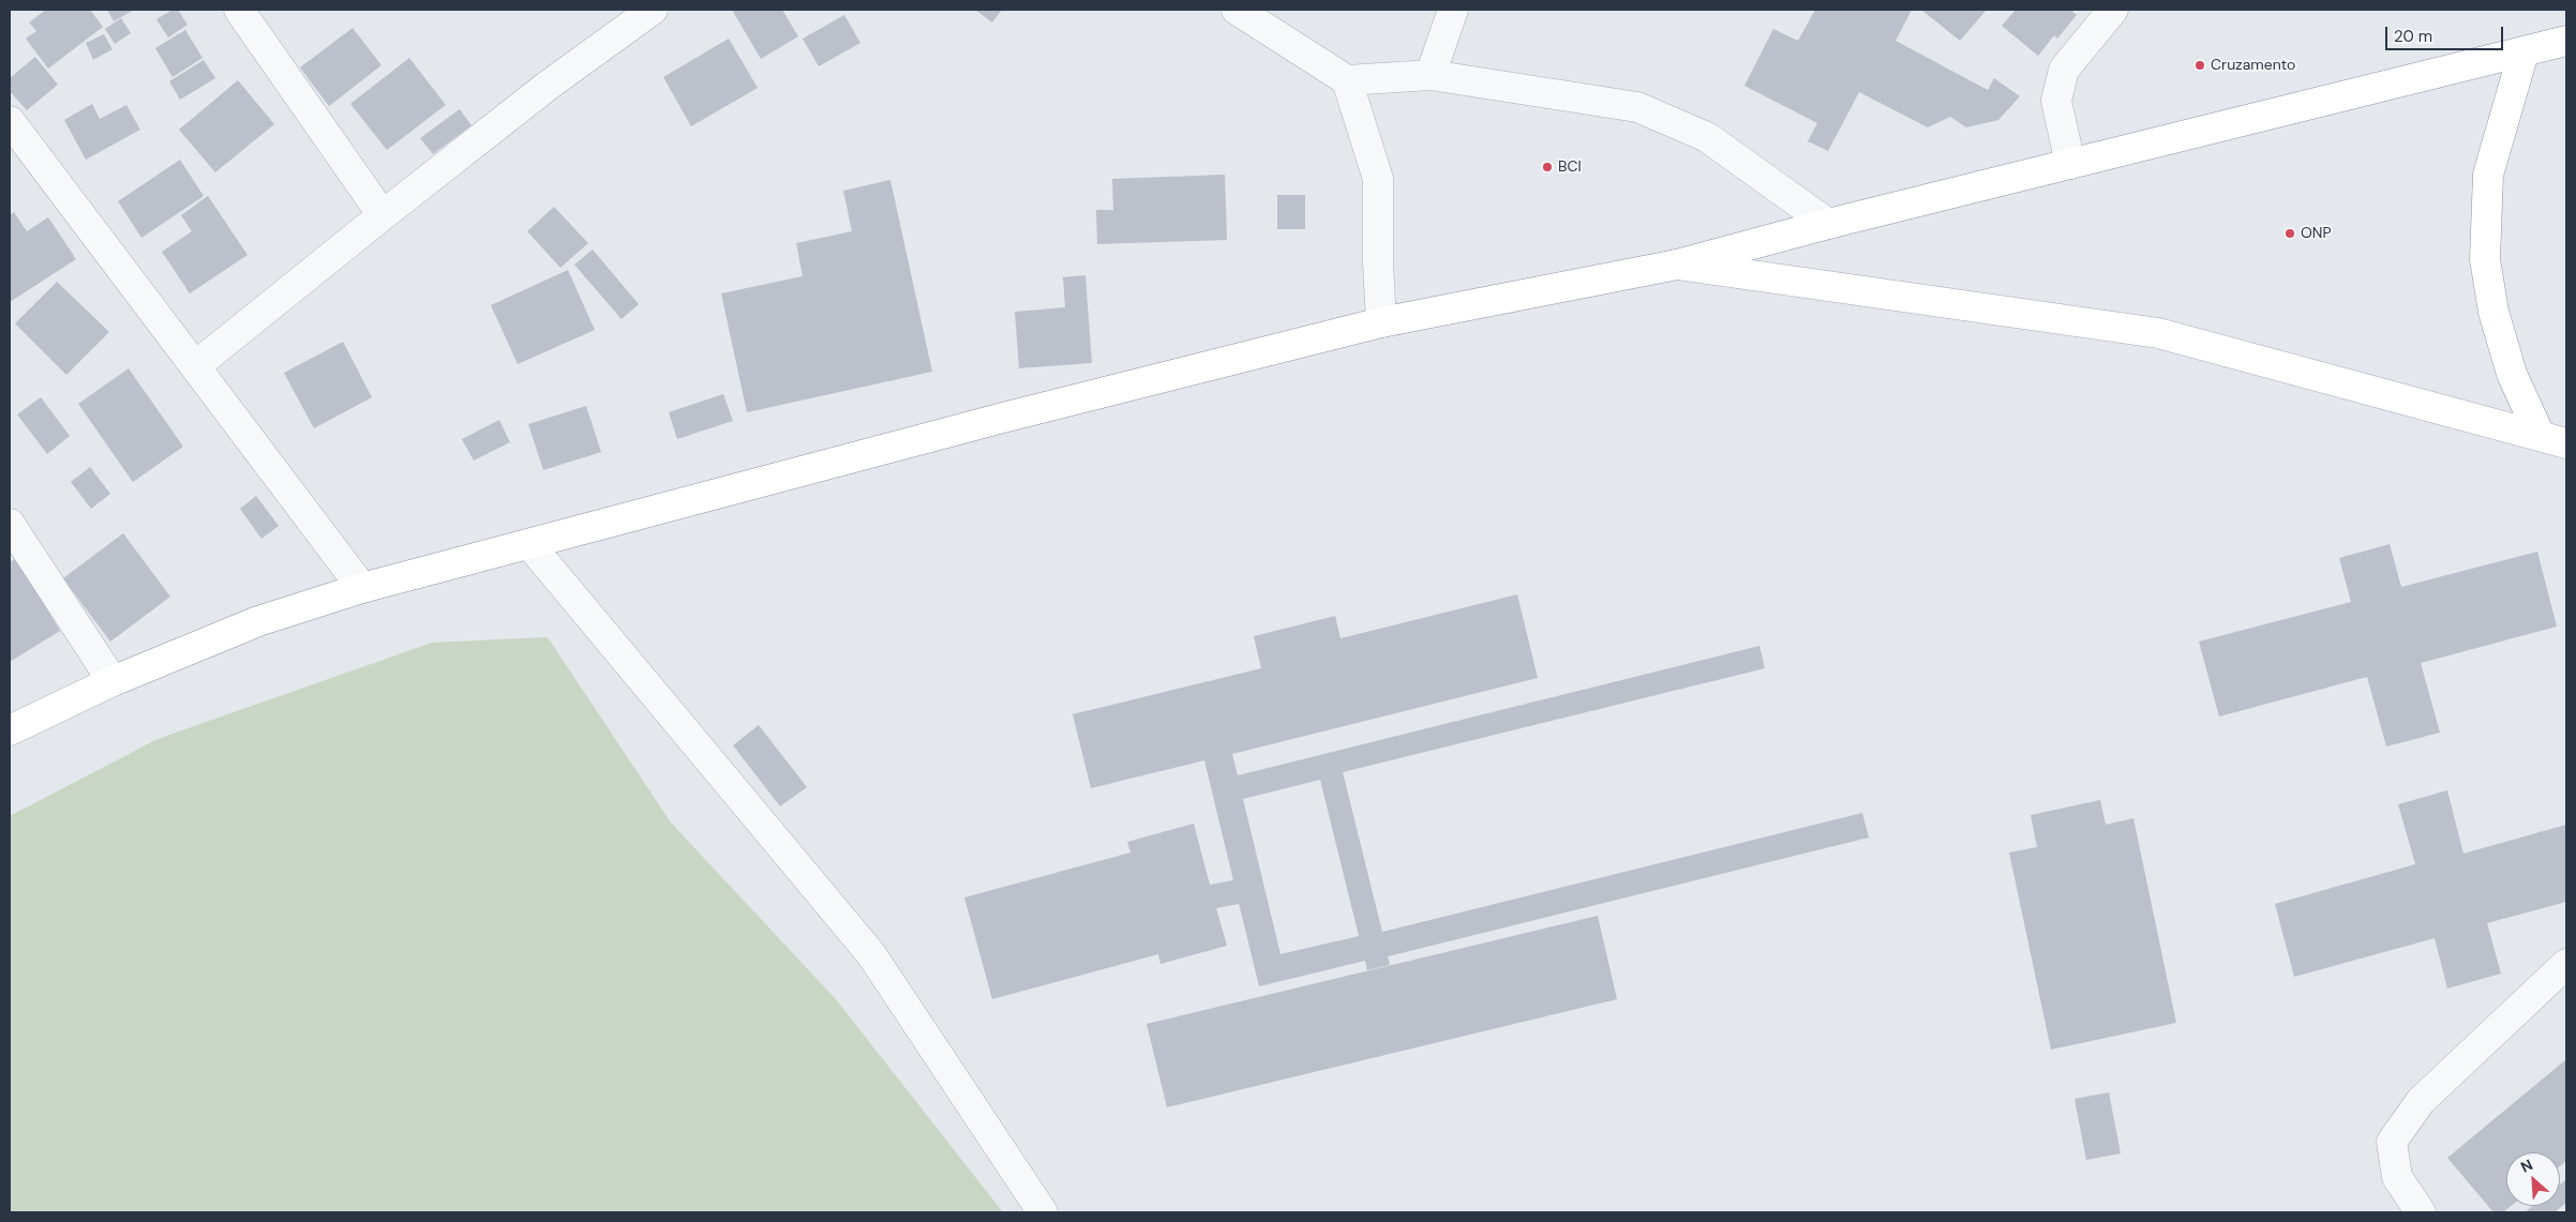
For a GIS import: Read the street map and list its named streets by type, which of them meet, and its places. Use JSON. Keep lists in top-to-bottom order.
{
  "places": ["Cruzamento", "BCI", "ONP"],
  "scale_bar": "20 m",
  "north": "top left"
}
